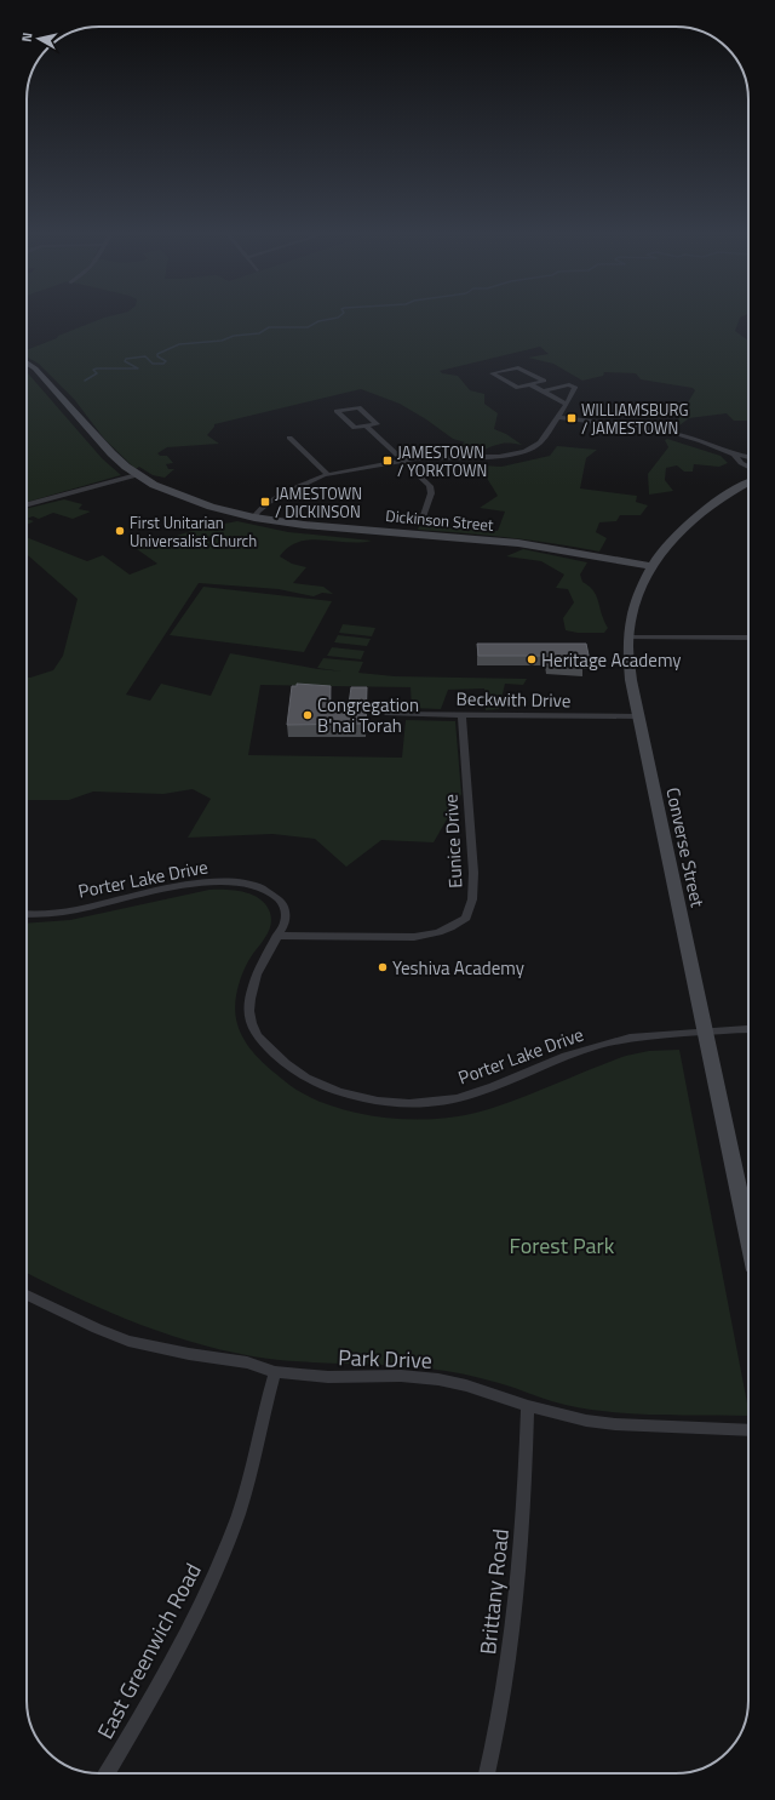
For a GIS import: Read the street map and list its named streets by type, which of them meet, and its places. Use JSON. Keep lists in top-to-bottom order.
{
  "streets": {
    "main road": ["Dickinson Street", "Converse Street"],
    "street": [
      "Beckwith Drive",
      "Eunice Drive",
      "Porter Lake Drive",
      "Park Drive",
      "Brittany Road",
      "East Greenwich Road"
    ]
  },
  "crossings": [
    ["Dickinson Street", "Converse Street"],
    ["Beckwith Drive", "Eunice Drive"],
    ["Beckwith Drive", "Converse Street"],
    ["Eunice Drive", "Porter Lake Drive"],
    ["Converse Street", "Porter Lake Drive"],
    ["Park Drive", "Brittany Road"],
    ["Park Drive", "East Greenwich Road"]
  ],
  "parks": ["Forest Park"],
  "places": {
    "transit": ["WILLIAMSBURG / JAMESTOWN", "JAMESTOWN / YORKTOWN", "JAMESTOWN / DICKINSON"],
    "other": [
      "First Unitarian Universalist Church",
      "Heritage Academy",
      "Congregation B'nai Torah",
      "Yeshiva Academy"
    ]
  },
  "north": "left"
}
